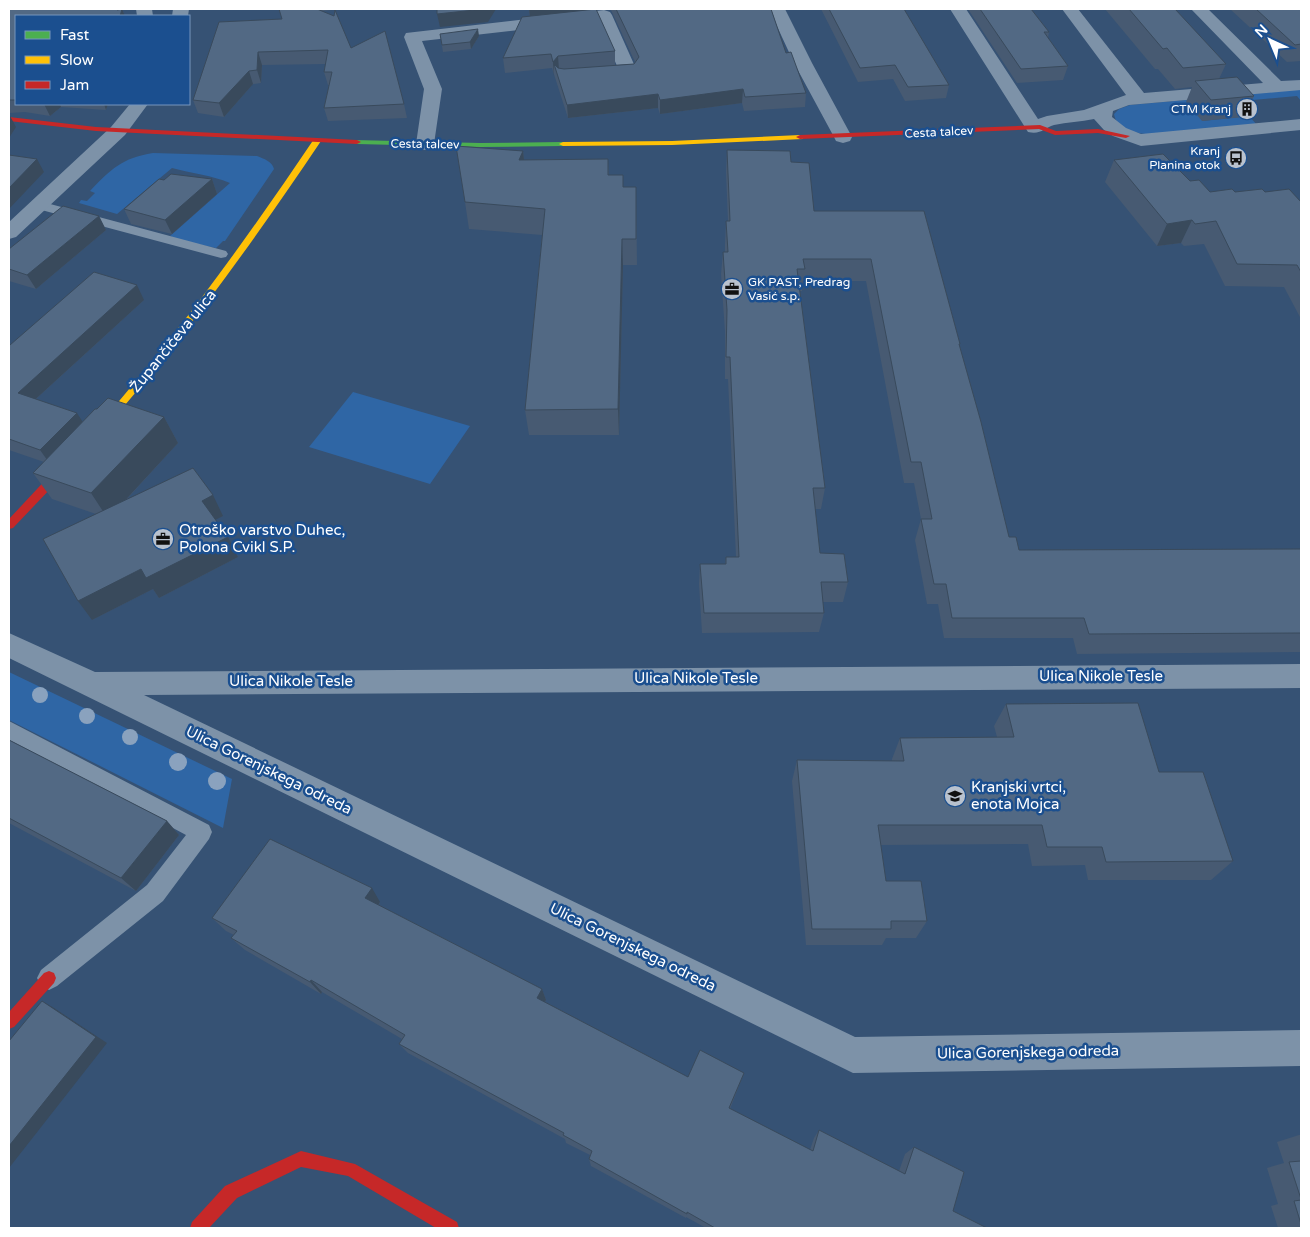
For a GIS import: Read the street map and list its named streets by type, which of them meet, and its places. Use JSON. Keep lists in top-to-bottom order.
{
  "streets": {
    "street": [
      "Cesta talcev",
      "Župančičeva ulica",
      "Ulica Nikole Tesle",
      "Ulica Gorenjskega odreda"
    ]
  },
  "crossings": [
    ["Cesta talcev", "Župančičeva ulica"],
    ["Ulica Nikole Tesle", "Ulica Gorenjskega odreda"]
  ],
  "places": {
    "building": ["CTM Kranj"],
    "bus stop": ["Kranj Planina otok"],
    "office": ["GK PAST, Predrag Vasić s.p.", "Otroško varstvo Duhec, Polona Cvikl S.P."],
    "school or university": ["Kranjski vrtci, enota Mojca"]
  },
  "legend": ["Fast", "Slow", "Jam"],
  "north": "top left"
}
